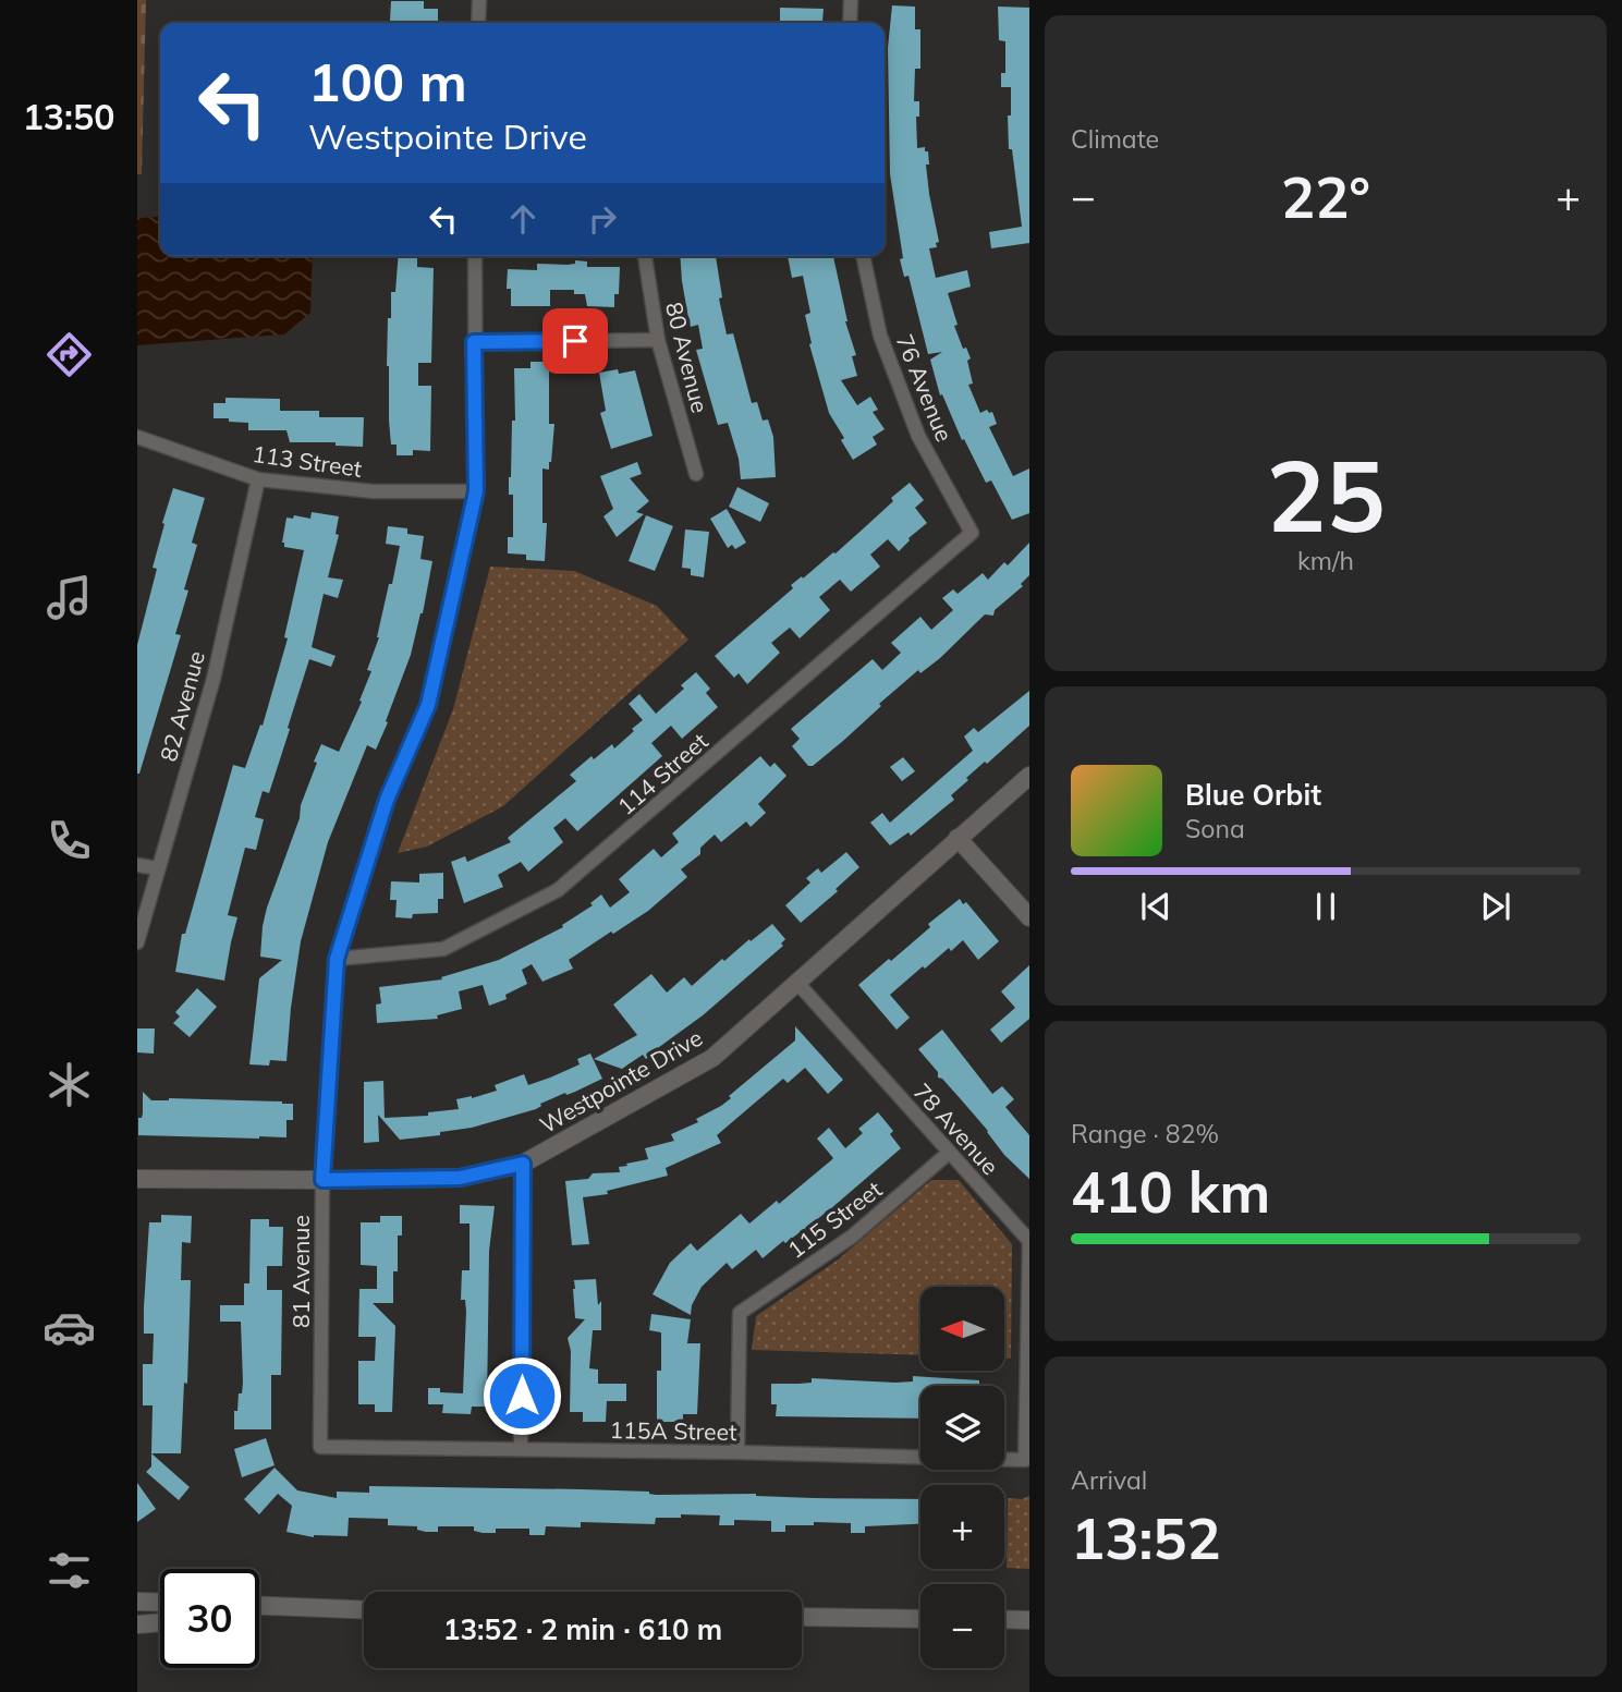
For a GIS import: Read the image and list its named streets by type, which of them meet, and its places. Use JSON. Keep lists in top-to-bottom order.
{
  "streets": {
    "street": [
      "80 Avenue",
      "76 Avenue",
      "113 Street",
      "82 Avenue",
      "114 Street",
      "Westpointe Drive",
      "78 Avenue",
      "115 Street",
      "81 Avenue",
      "115A Street"
    ]
  },
  "crossings": [
    ["76 Avenue", "114 Street"],
    ["113 Street", "82 Avenue"],
    ["113 Street", "81 Avenue"],
    ["114 Street", "81 Avenue"],
    ["Westpointe Drive", "78 Avenue"],
    ["Westpointe Drive", "81 Avenue"],
    ["78 Avenue", "115 Street"],
    ["78 Avenue", "115A Street"],
    ["115 Street", "115A Street"],
    ["81 Avenue", "115A Street"]
  ],
  "north": "left",
  "page": {
    "tabs": "13:50",
    "tile": [
      "Climate",
      ["25", "km/h"],
      ["Range · 82%", "410 km"],
      ["Arrival", "13:52"]
    ],
    "turn": ["100 m", "Westpointe Drive"],
    "heat": ["−", "22°", "+"],
    "song": ["Blue Orbit", "Sona"],
    "map_buttons": ["+", "−"],
    "limit": "30",
    "trip": "13:52 · 2 min · 610 m"
  }
}
